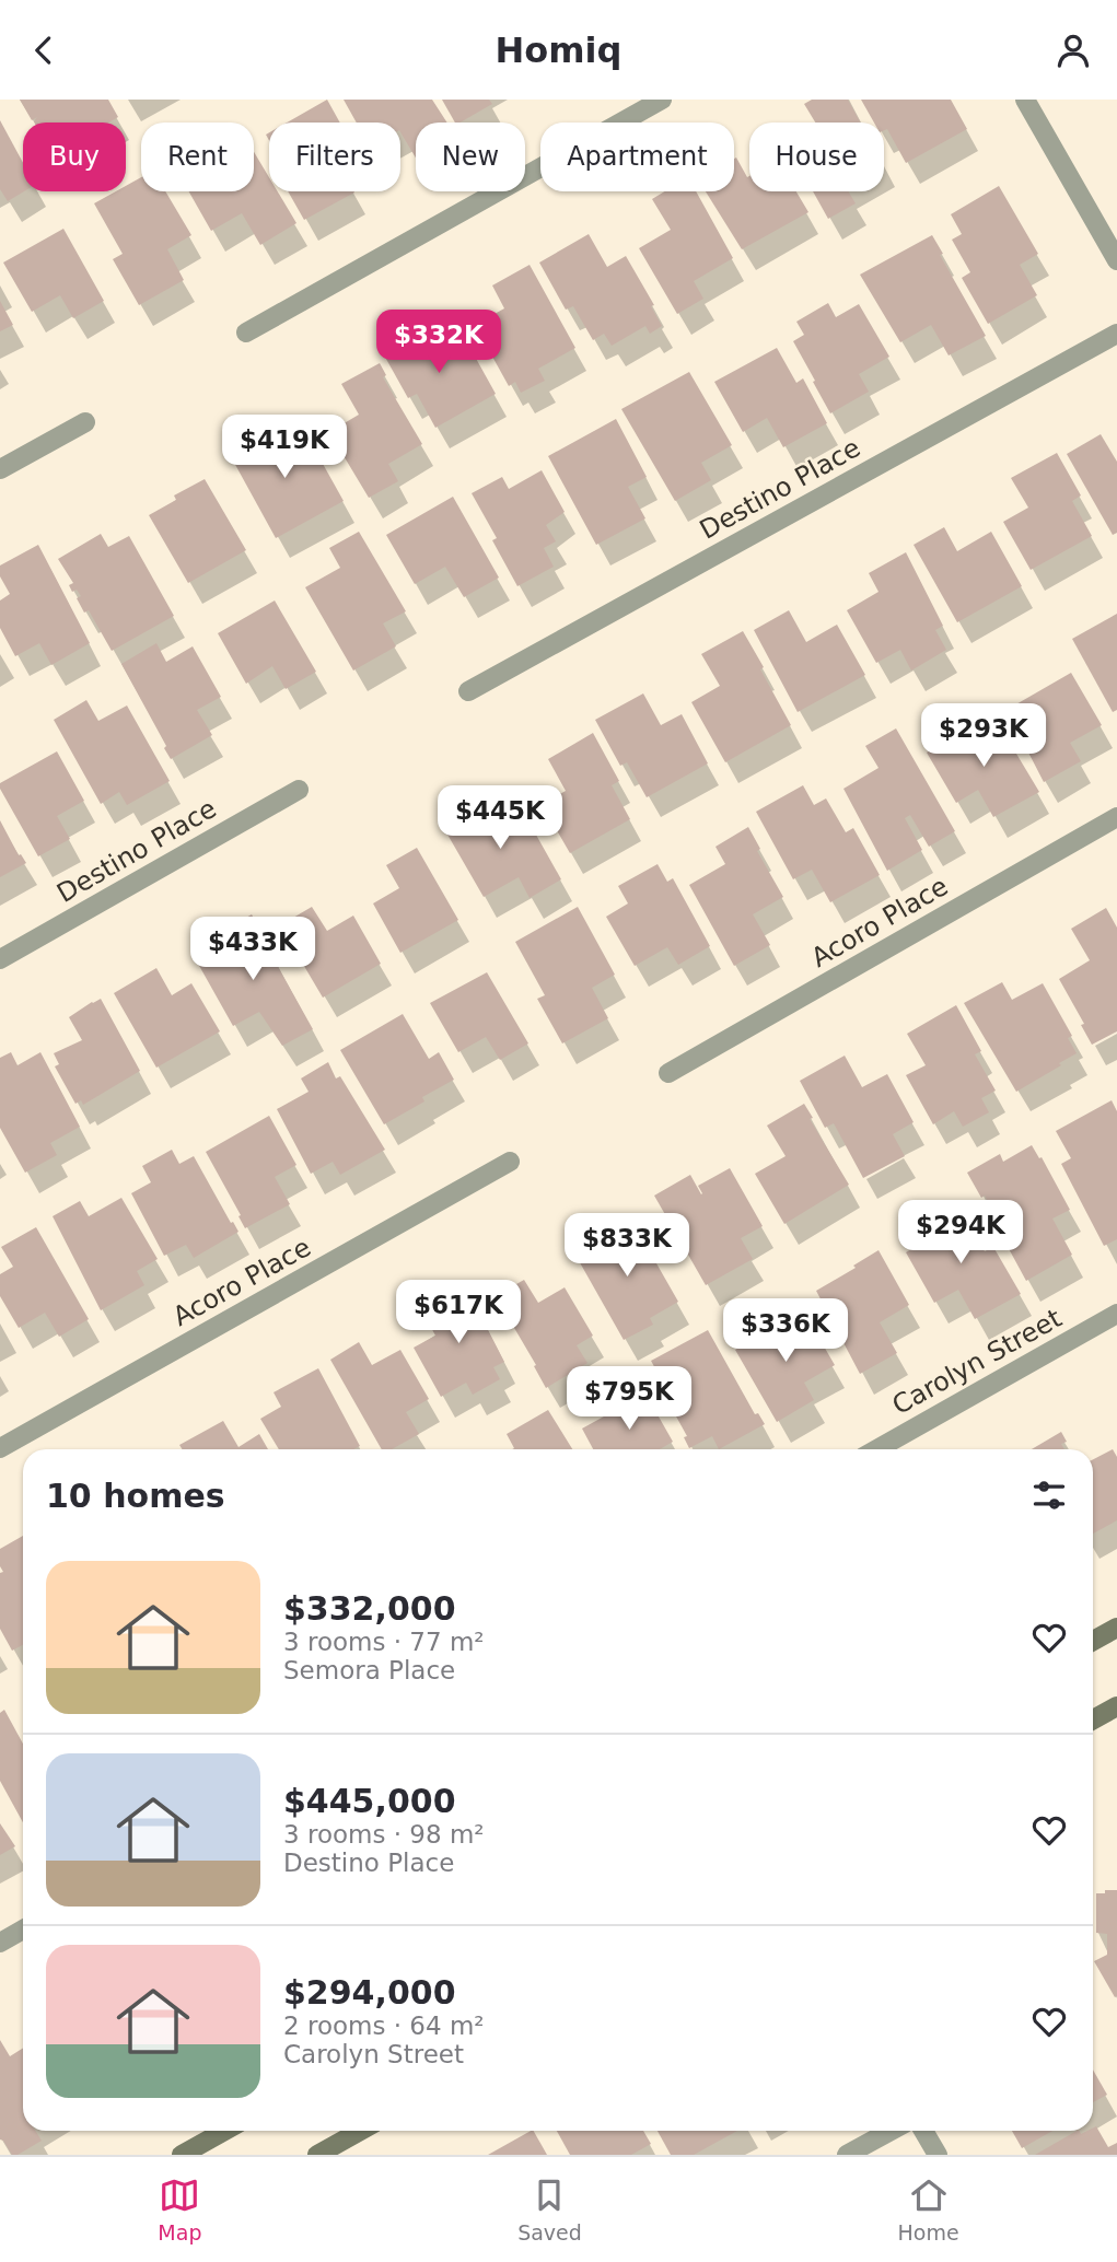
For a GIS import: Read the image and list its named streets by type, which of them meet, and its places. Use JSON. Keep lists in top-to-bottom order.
{
  "streets": {
    "street": ["Destino Place", "Acoro Place", "Carolyn Street"]
  },
  "page": {
    "header": "Homiq",
    "chip": [
      "Buy",
      "Rent",
      "Filters",
      "New",
      "Apartment",
      "House"
    ],
    "price": [
      "$332K",
      "$419K",
      "$293K",
      "$445K",
      "$433K",
      "$294K",
      "$833K",
      "$617K",
      "$336K",
      "$795K"
    ],
    "heading": "10 homes",
    "list": [
      {
        "name": "$332,000",
        "note": "3 rooms · 77 m² · Semora Place"
      },
      {
        "name": "$445,000",
        "note": "3 rooms · 98 m² · Destino Place"
      },
      {
        "name": "$294,000",
        "note": "2 rooms · 64 m² · Carolyn Street"
      }
    ],
    "tabs": ["Map", "Saved", "Home"]
  }
}
